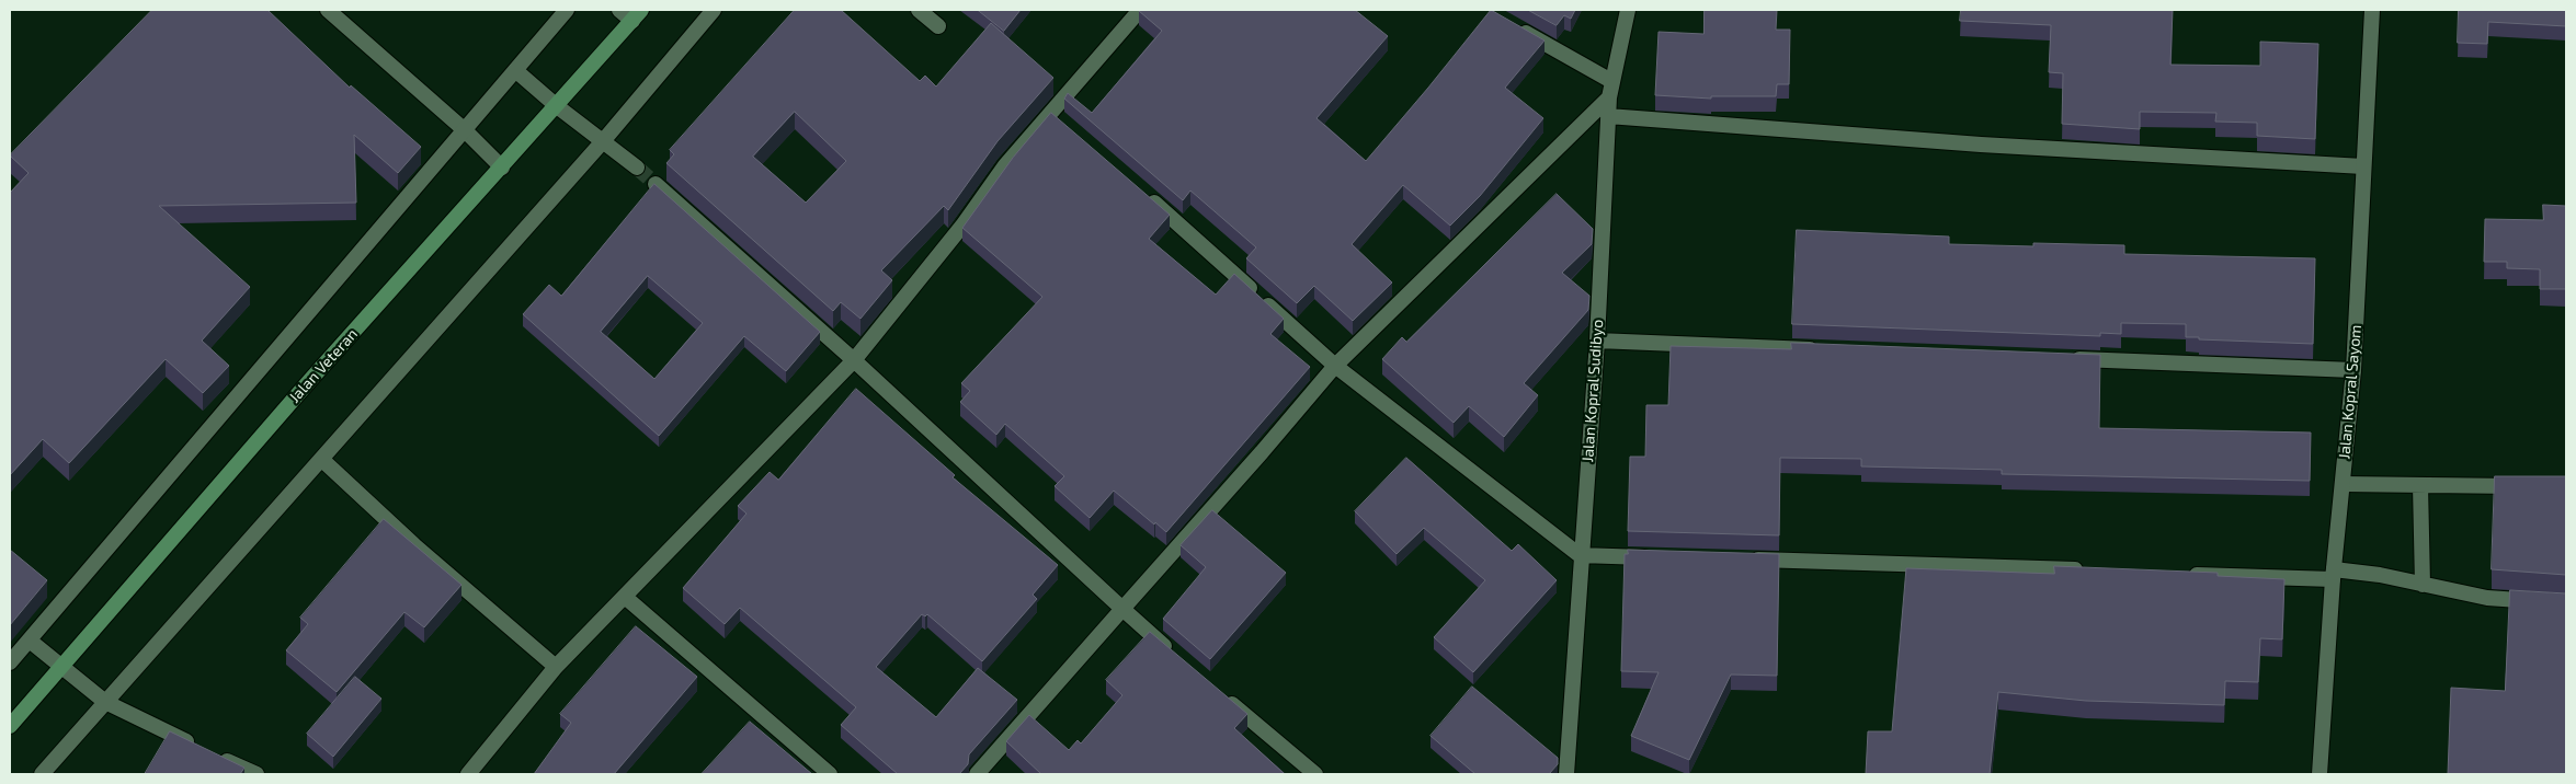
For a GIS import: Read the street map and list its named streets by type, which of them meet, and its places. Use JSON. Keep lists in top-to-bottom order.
{
  "streets": {
    "main road": ["Jalan Veteran"],
    "street": ["Jalan Kopral Sudibyo", "Jalan Kopral Sayom"]
  }
}
